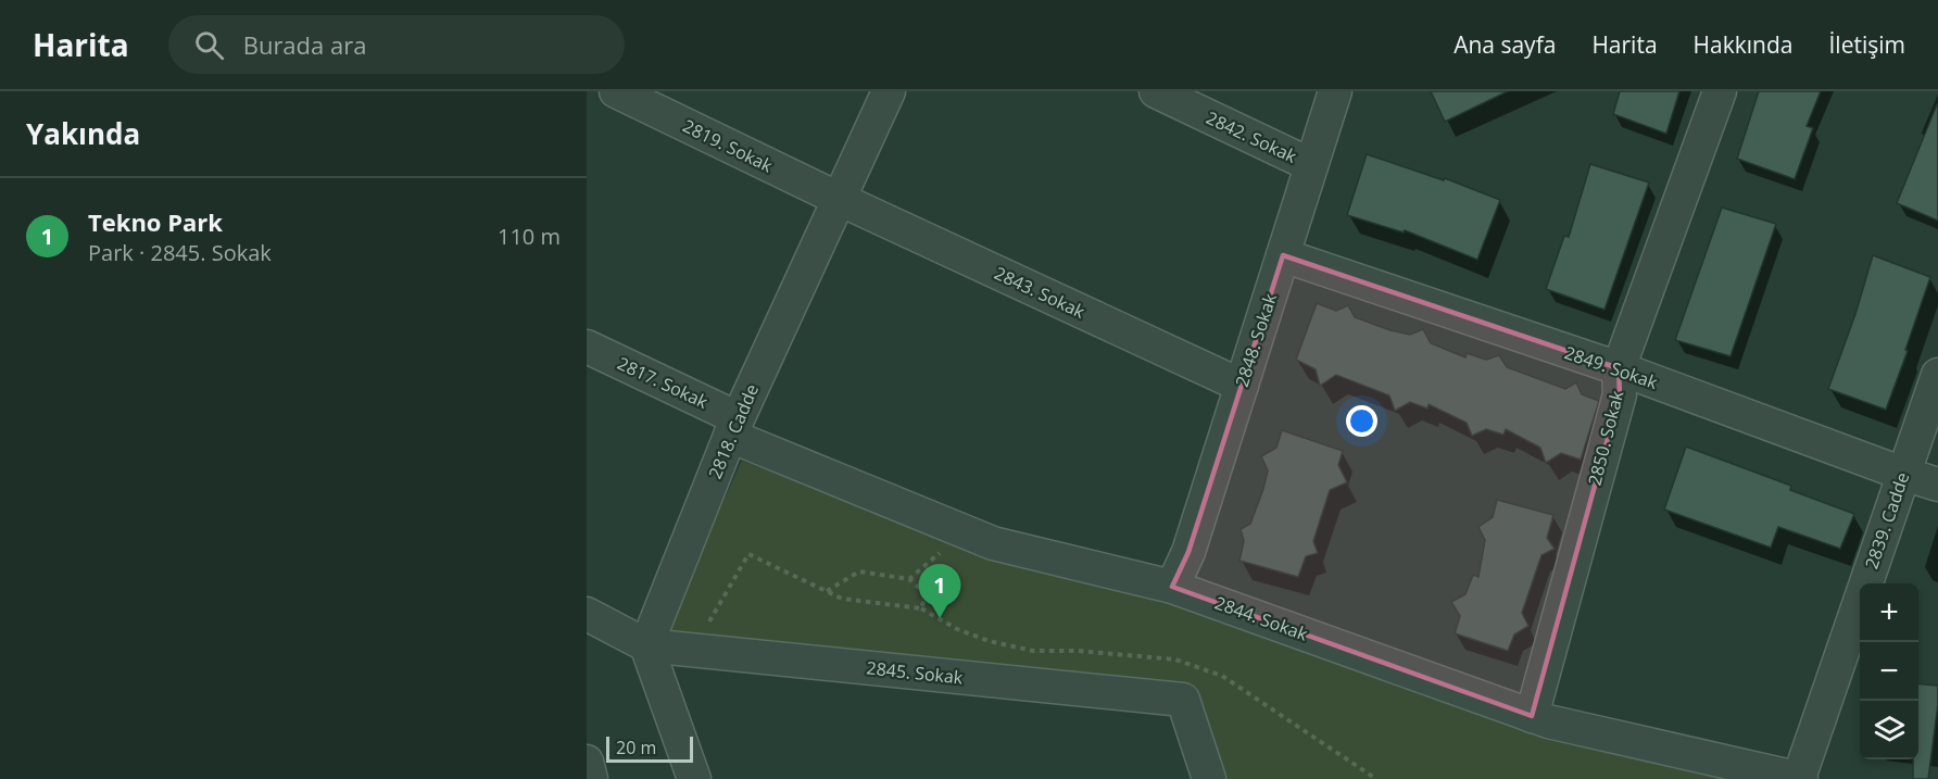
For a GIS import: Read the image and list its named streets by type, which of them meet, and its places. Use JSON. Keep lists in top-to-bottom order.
{
  "streets": {
    "street": [
      "2842. Sokak",
      "2819. Sokak",
      "2843. Sokak",
      "2848. Sokak",
      "2849. Sokak",
      "2817. Sokak",
      "2818. Cadde",
      "2850. Sokak",
      "2839. Cadde",
      "2844. Sokak",
      "2845. Sokak"
    ]
  },
  "crossings": [
    ["2842. Sokak", "2848. Sokak"],
    ["2819. Sokak", "2843. Sokak"],
    ["2819. Sokak", "2818. Cadde"],
    ["2843. Sokak", "2848. Sokak"],
    ["2843. Sokak", "2818. Cadde"],
    ["2848. Sokak", "2849. Sokak"],
    ["2848. Sokak", "2844. Sokak"],
    ["2849. Sokak", "2850. Sokak"],
    ["2849. Sokak", "2839. Cadde"],
    ["2817. Sokak", "2818. Cadde"],
    ["2817. Sokak", "2844. Sokak"],
    ["2818. Cadde", "2844. Sokak"],
    ["2818. Cadde", "2845. Sokak"],
    ["2850. Sokak", "2844. Sokak"],
    ["2839. Cadde", "2844. Sokak"]
  ],
  "scale_bar": "20 m",
  "page": {
    "header": "Harita",
    "search": "Burada ara",
    "nav": [
      "Ana sayfa",
      "Harita",
      "Hakkında",
      "İletişim"
    ],
    "heading": "Yakında",
    "list": [
      {
        "mark": "1",
        "name": "Tekno Park",
        "note": "Park · 2845. Sokak",
        "value": "110 m"
      }
    ],
    "pins": "1",
    "map_buttons": ["+", "−"],
    "scale": "20 m"
  }
}
